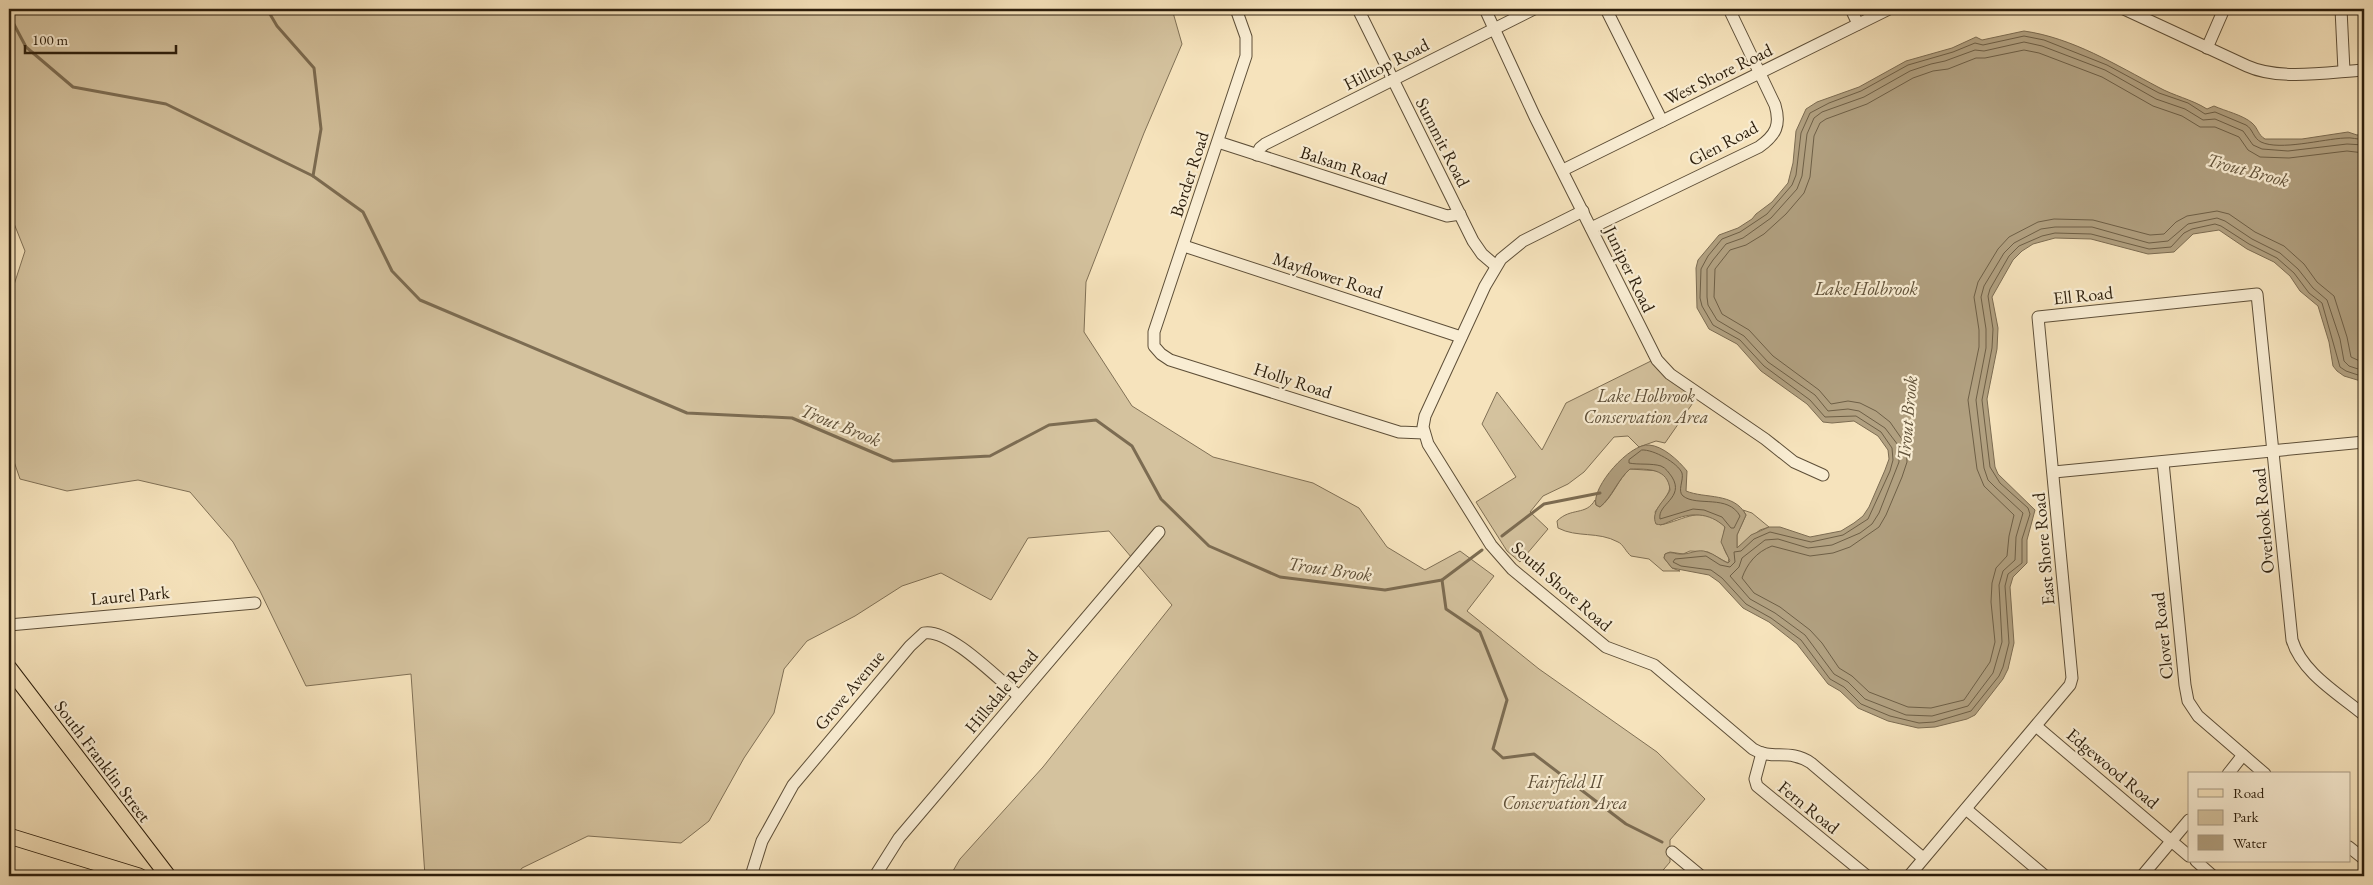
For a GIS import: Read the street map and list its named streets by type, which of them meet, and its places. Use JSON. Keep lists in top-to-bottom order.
{
  "streets": {
    "main road": ["South Franklin Street"],
    "street": [
      "Hilltop Road",
      "West Shore Road",
      "Summit Road",
      "Glen Road",
      "Balsam Road",
      "Border Road",
      "Juniper Road",
      "Mayflower Road",
      "Ell Road",
      "Holly Road",
      "Overlook Road",
      "East Shore Road",
      "South Shore Road",
      "Laurel Park",
      "Clover Road",
      "Grove Avenue",
      "Hillsdale Road",
      "Edgewood Road",
      "Fern Road"
    ]
  },
  "crossings": [
    ["Hilltop Road", "Summit Road"],
    ["Hilltop Road", "Balsam Road"],
    ["Hilltop Road", "Juniper Road"],
    ["West Shore Road", "Glen Road"],
    ["West Shore Road", "Juniper Road"],
    ["Summit Road", "Balsam Road"],
    ["Glen Road", "Juniper Road"],
    ["Balsam Road", "Border Road"],
    ["Border Road", "Mayflower Road"],
    ["Border Road", "Holly Road"],
    ["Ell Road", "Overlook Road"],
    ["Ell Road", "East Shore Road"],
    ["Holly Road", "South Shore Road"],
    ["Overlook Road", "East Shore Road"],
    ["East Shore Road", "Clover Road"],
    ["East Shore Road", "Edgewood Road"],
    ["South Shore Road", "Fern Road"],
    ["Grove Avenue", "Hillsdale Road"]
  ],
  "water": ["Trout Brook", "Lake Holbrook"],
  "parks": ["Lake Holbrook Conservation Area", "Fairfield II Conservation Area"],
  "legend": ["Road", "Park", "Water"],
  "scale_bar": "100 m"
}
